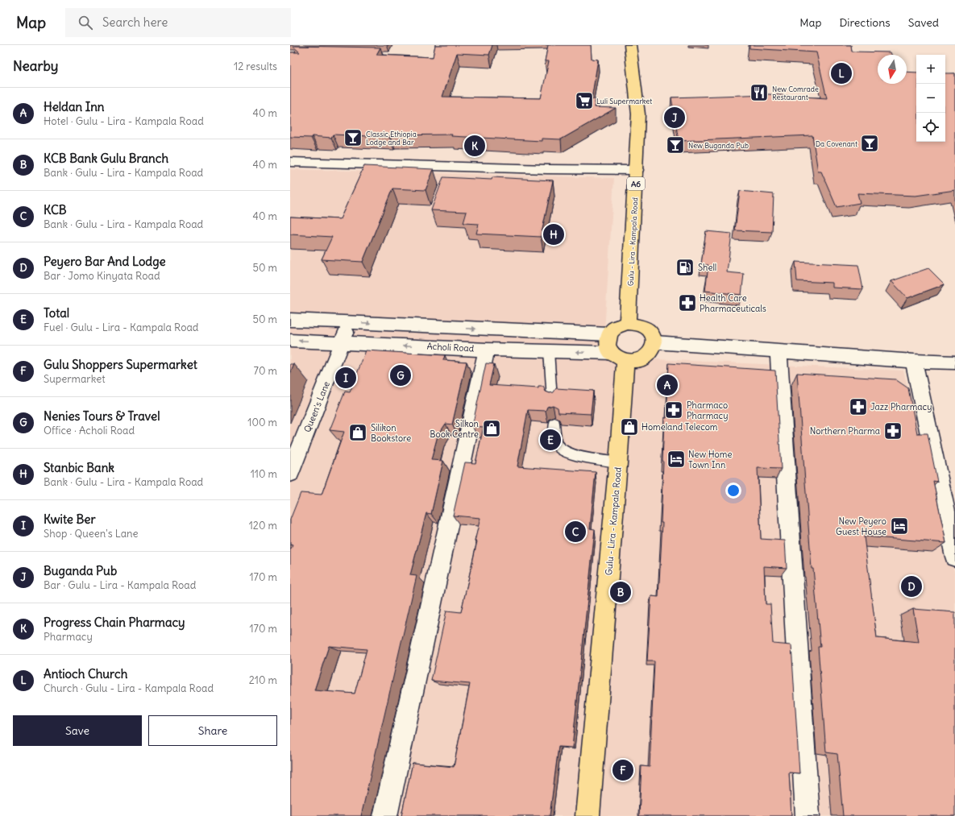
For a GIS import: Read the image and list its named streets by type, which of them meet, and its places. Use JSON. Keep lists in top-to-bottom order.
{
  "streets": {
    "main road": ["A6", "Gulu - Lira - Kampala Road"],
    "street": ["Acholi Road", "Queen's Lane"]
  },
  "crossings": [
    ["Gulu - Lira - Kampala Road", "Acholi Road"],
    ["Acholi Road", "Queen's Lane"]
  ],
  "places": {
    "restaurant": ["New Comrade Restaurant"],
    "supermarket": ["Luli Supermarket"],
    "bar": ["Classic Ethiopia Lodge and Bar", "Da Covenant", "New Buganda Pub"],
    "fuel station": ["Shell"],
    "pharmacy": [
      "Health Care Pharmaceuticals",
      "Jazz Pharmacy",
      "Pharmaco Pharmacy",
      "Northern Pharma"
    ],
    "shop": ["Homeland Telecom", "Silkon Book Centre", "Silikon Bookstore"],
    "hotel": ["New Home Town Inn", "New Peyero Guest House"]
  },
  "north": "bottom",
  "page": {
    "header": "Map",
    "search": "Search here",
    "nav": ["Map", "Directions", "Saved"],
    "heading": ["Nearby", "12 results"],
    "map_buttons": ["+", "−"],
    "pins": [
      "L",
      "J",
      "K",
      "H",
      "G",
      "I",
      "A",
      "E",
      "C",
      "D",
      "B",
      "F"
    ],
    "list": [
      {
        "mark": "A",
        "name": "Heldan Inn",
        "note": "Hotel · Gulu - Lira - Kampala Road",
        "value": "40 m"
      },
      {
        "mark": "B",
        "name": "KCB Bank Gulu Branch",
        "note": "Bank · Gulu - Lira - Kampala Road",
        "value": "40 m"
      },
      {
        "mark": "C",
        "name": "KCB",
        "note": "Bank · Gulu - Lira - Kampala Road",
        "value": "40 m"
      },
      {
        "mark": "D",
        "name": "Peyero Bar And Lodge",
        "note": "Bar · Jomo Kinyata Road",
        "value": "50 m"
      },
      {
        "mark": "E",
        "name": "Total",
        "note": "Fuel · Gulu - Lira - Kampala Road",
        "value": "50 m"
      },
      {
        "mark": "F",
        "name": "Gulu Shoppers Supermarket",
        "note": "Supermarket",
        "value": "70 m"
      },
      {
        "mark": "G",
        "name": "Nenies Tours & Travel",
        "note": "Office · Acholi Road",
        "value": "100 m"
      },
      {
        "mark": "H",
        "name": "Stanbic Bank",
        "note": "Bank · Gulu - Lira - Kampala Road",
        "value": "110 m"
      },
      {
        "mark": "I",
        "name": "Kwite Ber",
        "note": "Shop · Queen's Lane",
        "value": "120 m"
      },
      {
        "mark": "J",
        "name": "Buganda Pub",
        "note": "Bar · Gulu - Lira - Kampala Road",
        "value": "170 m"
      },
      {
        "mark": "K",
        "name": "Progress Chain Pharmacy",
        "note": "Pharmacy",
        "value": "170 m"
      },
      {
        "mark": "L",
        "name": "Antioch Church",
        "note": "Church · Gulu - Lira - Kampala Road",
        "value": "210 m"
      }
    ],
    "buttons": ["Save", "Share"]
  }
}
